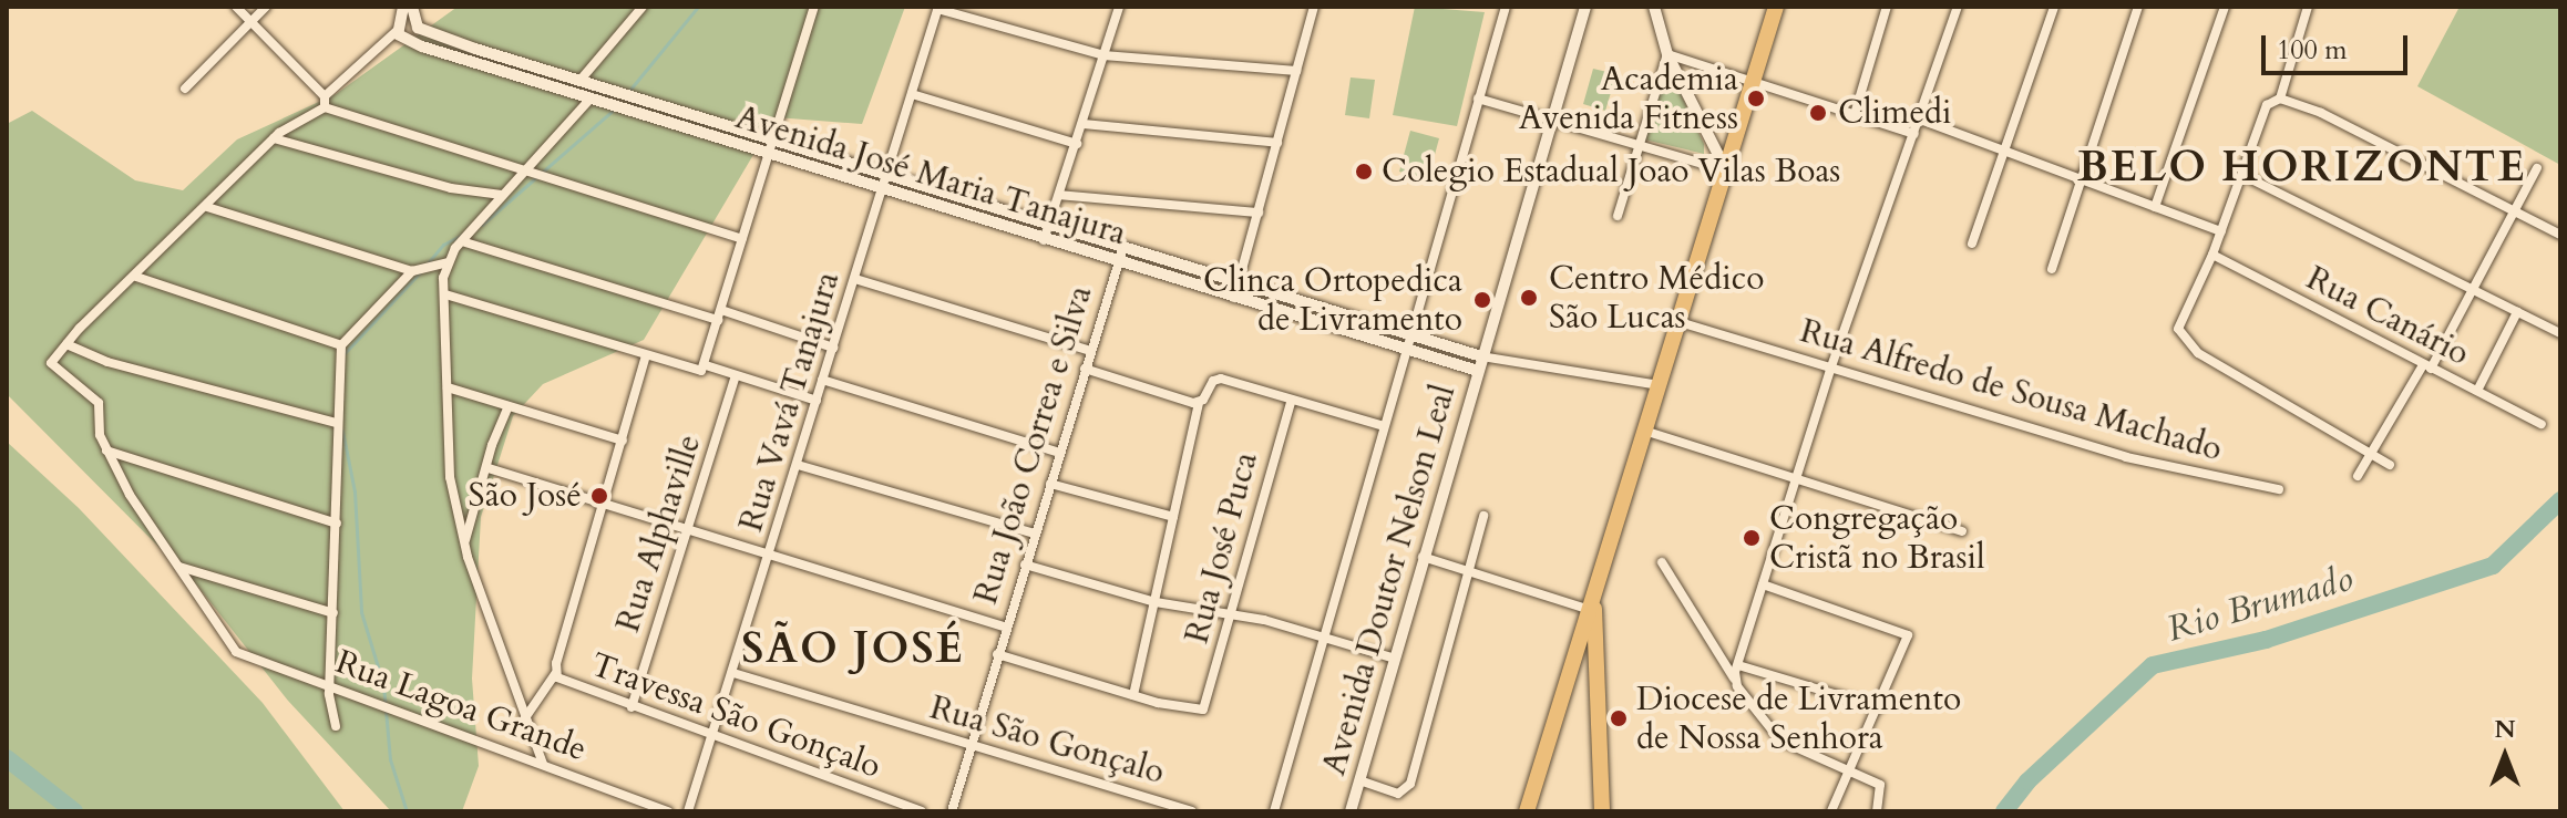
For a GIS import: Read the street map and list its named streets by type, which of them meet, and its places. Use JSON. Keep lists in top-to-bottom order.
{
  "streets": {
    "street": [
      "Avenida José Maria Tanajura",
      "Rua Canário",
      "Rua Alfredo de Sousa Machado",
      "Rua Vavá Tanajura",
      "Rua João Correa e Silva",
      "Rua Alphaville",
      "Rua José Puca",
      "Avenida Doutor Nelson Leal",
      "Rua Lagoa Grande",
      "Travessa São Gonçalo",
      "Rua São Gonçalo"
    ]
  },
  "crossings": [
    ["Avenida José Maria Tanajura", "Rua Vavá Tanajura"],
    ["Avenida José Maria Tanajura", "Rua João Correa e Silva"],
    ["Avenida José Maria Tanajura", "Avenida Doutor Nelson Leal"],
    ["Rua Vavá Tanajura", "Travessa São Gonçalo"],
    ["Rua Vavá Tanajura", "Rua São Gonçalo"],
    ["Rua João Correa e Silva", "Rua São Gonçalo"],
    ["Rua Alphaville", "Travessa São Gonçalo"]
  ],
  "districts": ["BELO HORIZONTE", "SÃO JOSÉ"],
  "water": ["Rio Brumado"],
  "places": [
    "Academia Avenida Fitness",
    "Climedi",
    "Colegio Estadual Joao Vilas Boas",
    "Centro Médico São Lucas",
    "Clinca Ortopedica de Livramento",
    "São José",
    "Congregação Cristã no Brasil",
    "Diocese de Livramento de Nossa Senhora"
  ],
  "scale_bar": "100 m",
  "north": "top"
}
